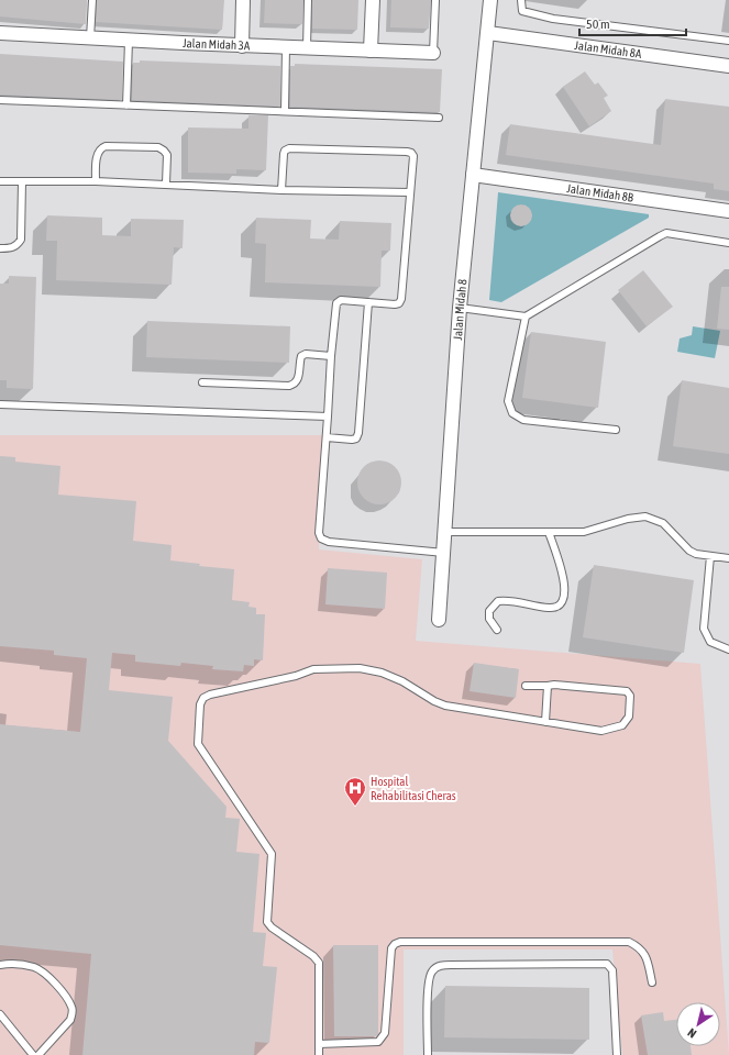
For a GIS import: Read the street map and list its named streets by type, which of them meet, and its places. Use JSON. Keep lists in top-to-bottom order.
{
  "streets": {
    "street": [
      "Jalan Midah 3A",
      "Jalan Midah 8A",
      "Jalan Midah 8B",
      "Jalan Midah 8"
    ]
  },
  "crossings": [
    ["Jalan Midah 8A", "Jalan Midah 8"],
    ["Jalan Midah 8B", "Jalan Midah 8"]
  ],
  "places": {
    "hospital": ["Hospital Rehabilitasi Cheras"]
  },
  "scale_bar": "50 m",
  "north": "bottom left"
}
